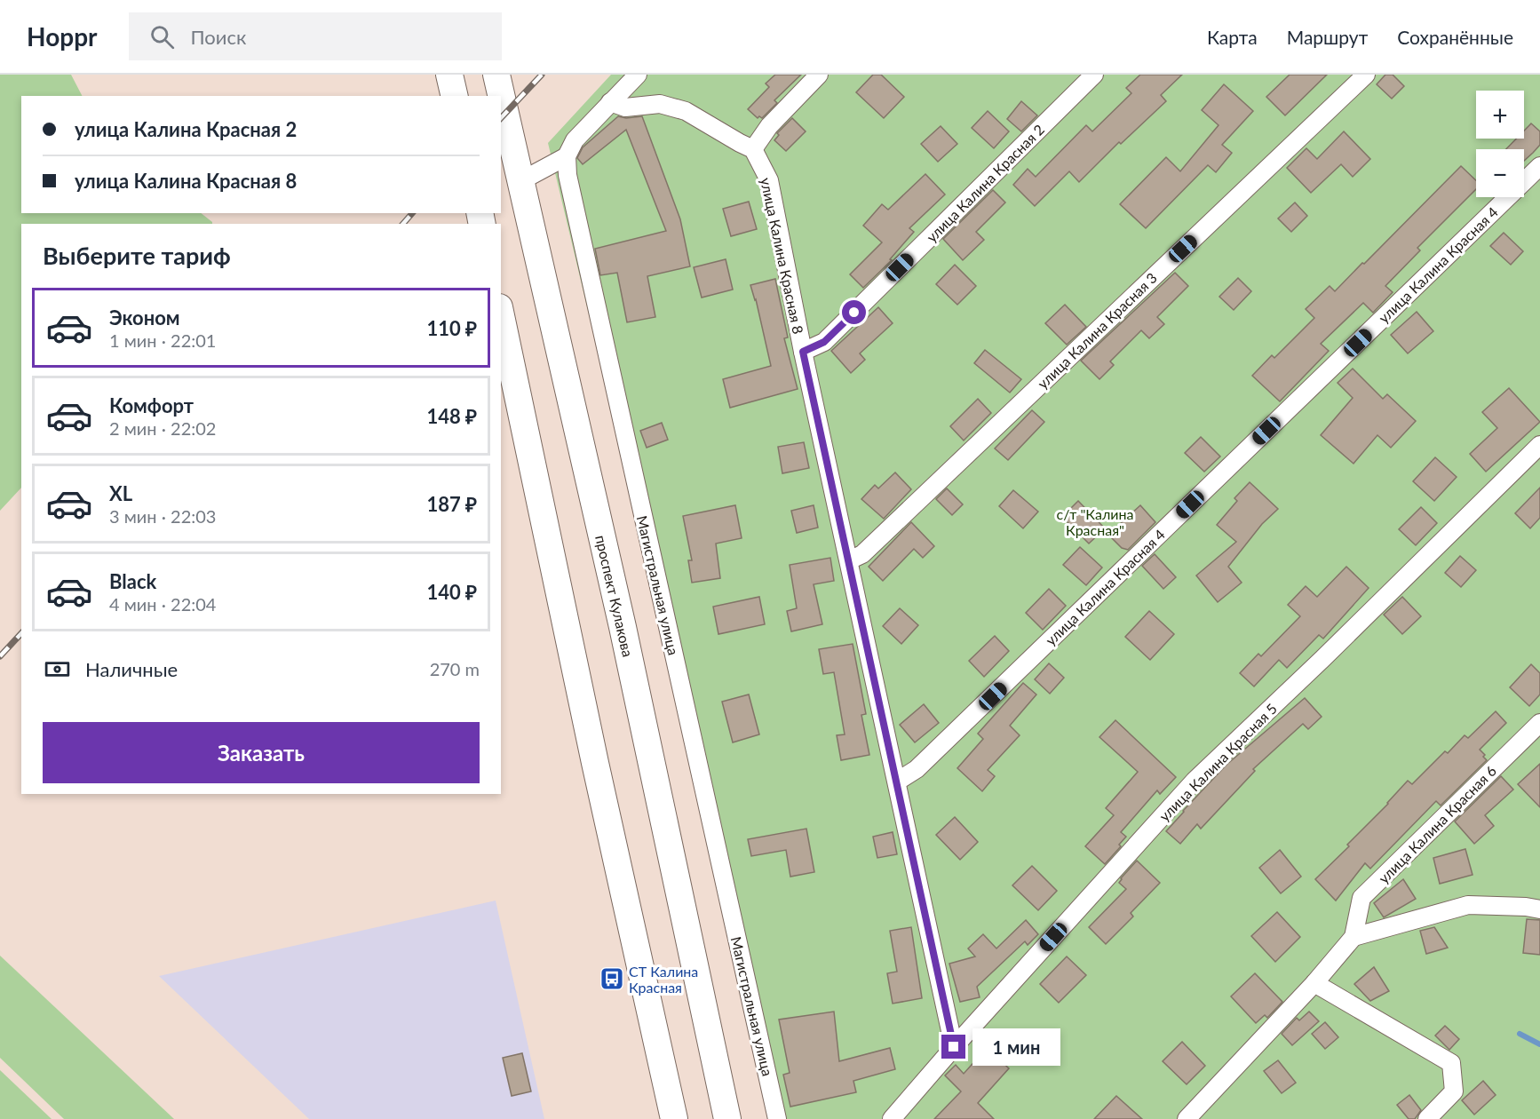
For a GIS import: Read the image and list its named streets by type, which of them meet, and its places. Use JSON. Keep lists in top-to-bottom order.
{
  "streets": {
    "main road": ["проспект Кулакова"],
    "street": [
      "улица Калина Красная 2",
      "улица Калина Красная 8",
      "улица Калина Красная 4",
      "улица Калина Красная 3",
      "Магистральная улица",
      "улица Калина Красная 5",
      "улица Калина Красная 6"
    ]
  },
  "crossings": [
    ["улица Калина Красная 2", "улица Калина Красная 8"],
    ["улица Калина Красная 8", "улица Калина Красная 4"],
    ["улица Калина Красная 8", "улица Калина Красная 3"],
    ["улица Калина Красная 8", "улица Калина Красная 5"]
  ],
  "parks": ["с/т \"Калина Красная\""],
  "places": {
    "bus stop": ["СТ Калина Красная"]
  },
  "page": {
    "header": "Hoppr",
    "search": "Поиск",
    "nav": ["Карта", "Маршрут", "Сохранённые"],
    "map_buttons": ["+", "−"],
    "banner": ["улица Калина Красная 2", "улица Калина Красная 8"],
    "heading": "Выберите тариф",
    "list": [
      {
        "name": "Эконом",
        "note": "1 мин · 22:01",
        "value": "110 ₽"
      },
      {
        "name": "Комфорт",
        "note": "2 мин · 22:02",
        "value": "148 ₽"
      },
      {
        "name": "XL",
        "note": "3 мин · 22:03",
        "value": "187 ₽"
      },
      {
        "name": "Black",
        "note": "4 мин · 22:04",
        "value": "140 ₽"
      }
    ],
    "pay": ["Наличные", "270 m"],
    "buttons": "Заказать",
    "bubble": "1 мин"
  }
}
